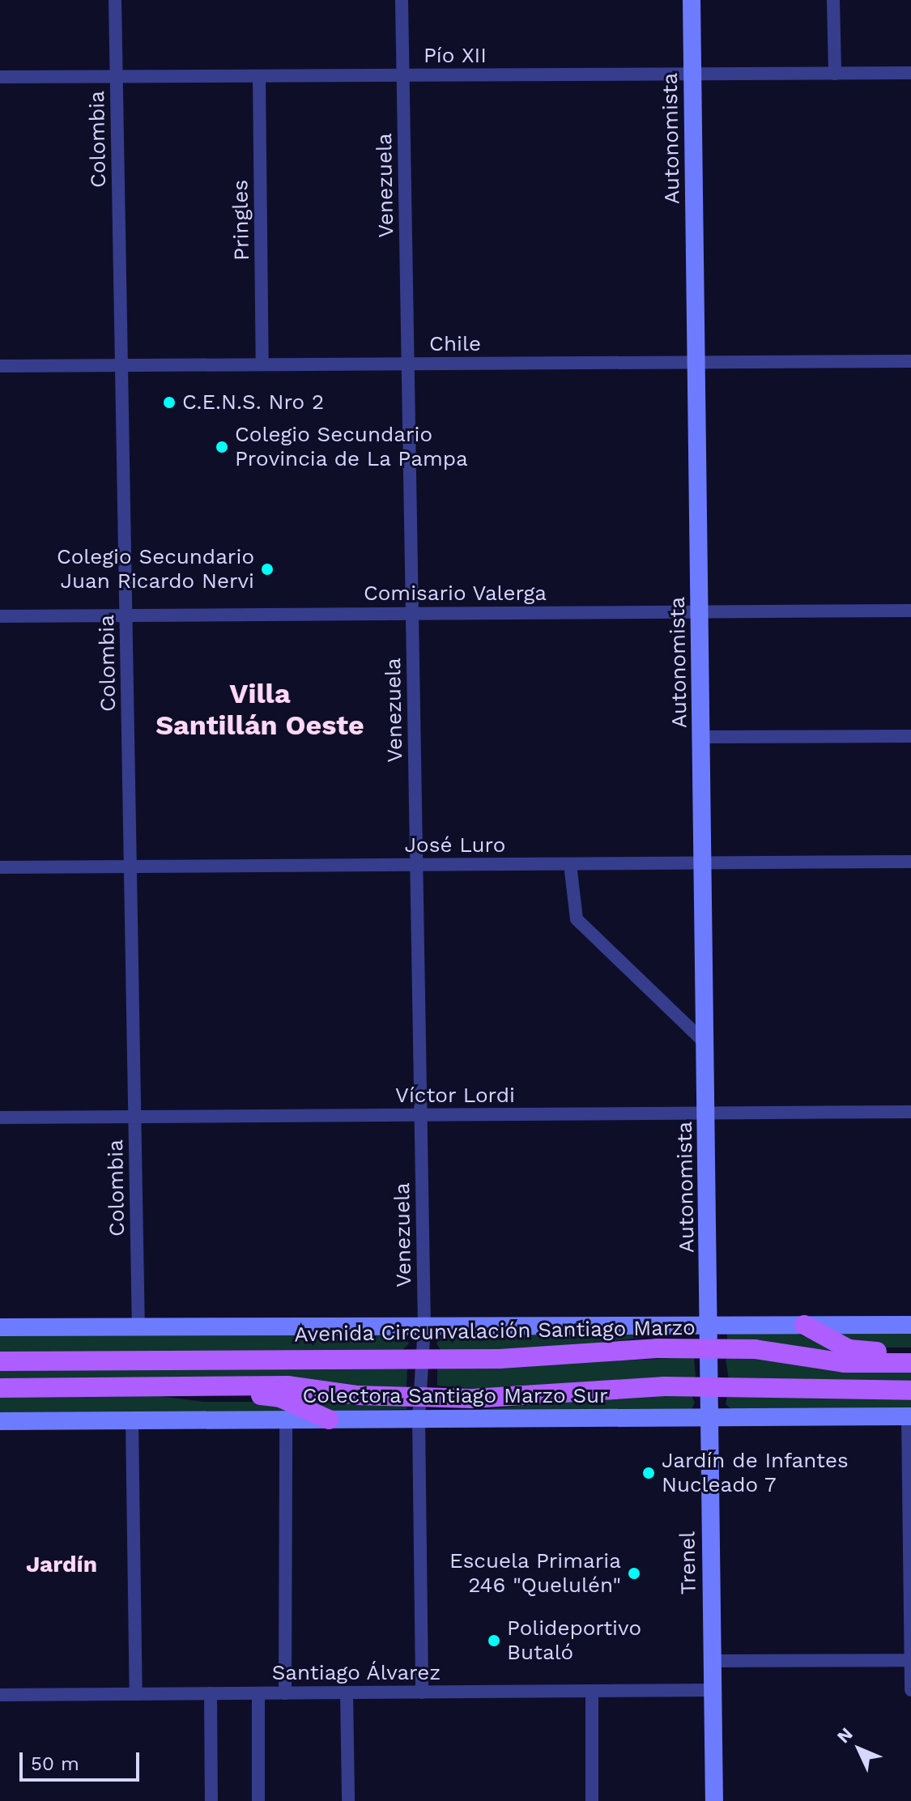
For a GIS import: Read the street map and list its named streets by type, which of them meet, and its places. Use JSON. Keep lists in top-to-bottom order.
{
  "streets": {
    "main road": ["Avenida Circunvalación Santiago Marzo"],
    "street": [
      "Pío XII",
      "Autonomista",
      "Colombia",
      "Venezuela",
      "Pringles",
      "Chile",
      "Comisario Valerga",
      "José Luro",
      "Víctor Lordi",
      "Colectora Santiago Marzo Sur",
      "Trenel",
      "Santiago Álvarez"
    ]
  },
  "crossings": [
    ["Pío XII", "Autonomista"],
    ["Pío XII", "Colombia"],
    ["Pío XII", "Venezuela"],
    ["Pío XII", "Pringles"],
    ["Autonomista", "Chile"],
    ["Autonomista", "Comisario Valerga"],
    ["Autonomista", "José Luro"],
    ["Autonomista", "Víctor Lordi"],
    ["Autonomista", "Trenel"],
    ["Colombia", "Chile"],
    ["Colombia", "Comisario Valerga"],
    ["Colombia", "José Luro"],
    ["Colombia", "Víctor Lordi"],
    ["Venezuela", "Chile"],
    ["Venezuela", "Comisario Valerga"],
    ["Venezuela", "José Luro"],
    ["Venezuela", "Víctor Lordi"],
    ["Venezuela", "Avenida Circunvalación Santiago Marzo"],
    ["Venezuela", "Colectora Santiago Marzo Sur"],
    ["Venezuela", "Santiago Álvarez"],
    ["Pringles", "Chile"],
    ["Avenida Circunvalación Santiago Marzo", "Trenel"],
    ["Colectora Santiago Marzo Sur", "Trenel"],
    ["Trenel", "Santiago Álvarez"]
  ],
  "districts": ["Villa Santillán Oeste", "Jardín"],
  "places": [
    "C.E.N.S. Nro 2",
    "Colegio Secundario Provincia de La Pampa",
    "Colegio Secundario Juan Ricardo Nervi",
    "Jardín de Infantes Nucleado 7",
    "Escuela Primaria 246 \"Quelulén\"",
    "Polideportivo Butaló"
  ],
  "scale_bar": "50 m",
  "north": "top left"
}
